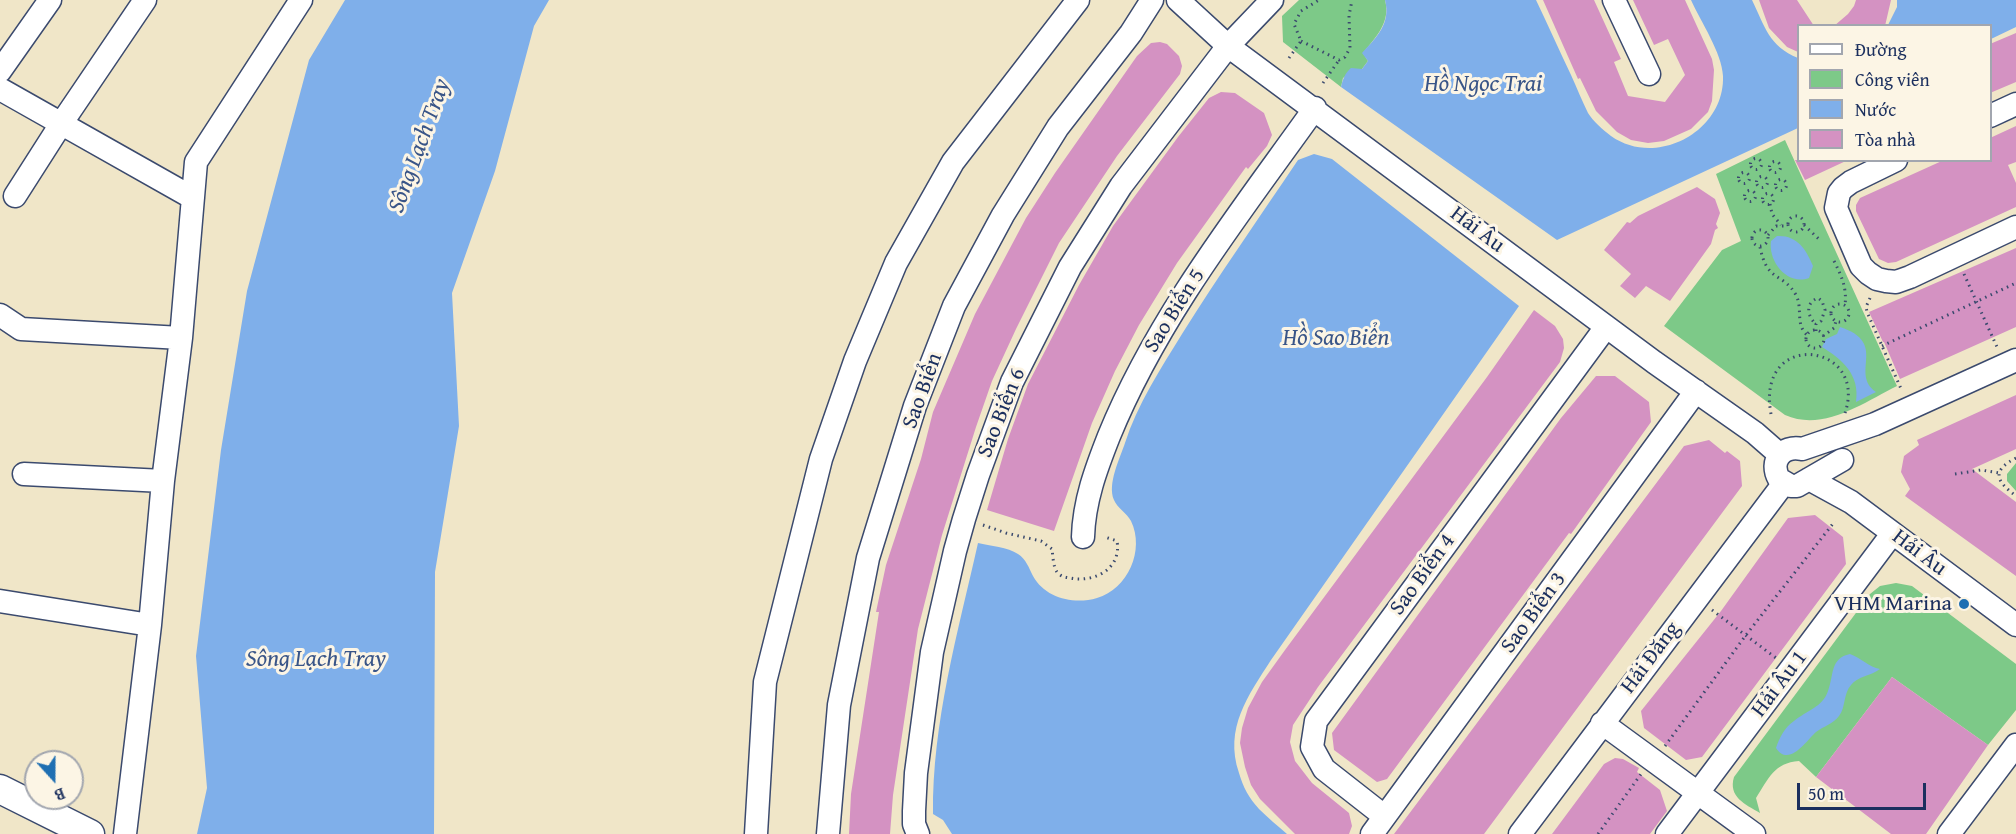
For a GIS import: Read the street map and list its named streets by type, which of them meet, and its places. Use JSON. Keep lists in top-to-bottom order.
{
  "streets": {
    "street": [
      "Hải Âu",
      "Sao Biển 5",
      "Sao Biển",
      "Sao Biển 6",
      "Sao Biển 4",
      "Sao Biển 3",
      "Hải Đăng",
      "Hải Âu 1"
    ]
  },
  "crossings": [
    ["Hải Âu", "Sao Biển 5"],
    ["Hải Âu", "Sao Biển 6"],
    ["Hải Âu", "Sao Biển 4"],
    ["Hải Âu", "Sao Biển 3"],
    ["Hải Âu", "Hải Đăng"],
    ["Hải Âu", "Hải Âu 1"],
    ["Sao Biển 4", "Sao Biển 3"]
  ],
  "water": ["Hồ Ngọc Trai", "Sông Lạch Tray", "Hồ Sao Biển"],
  "places": ["VHM Marina"],
  "legend": [
    "Đường",
    "Công viên",
    "Nước",
    "Tòa nhà"
  ],
  "scale_bar": "50 m",
  "north": "bottom"
}
